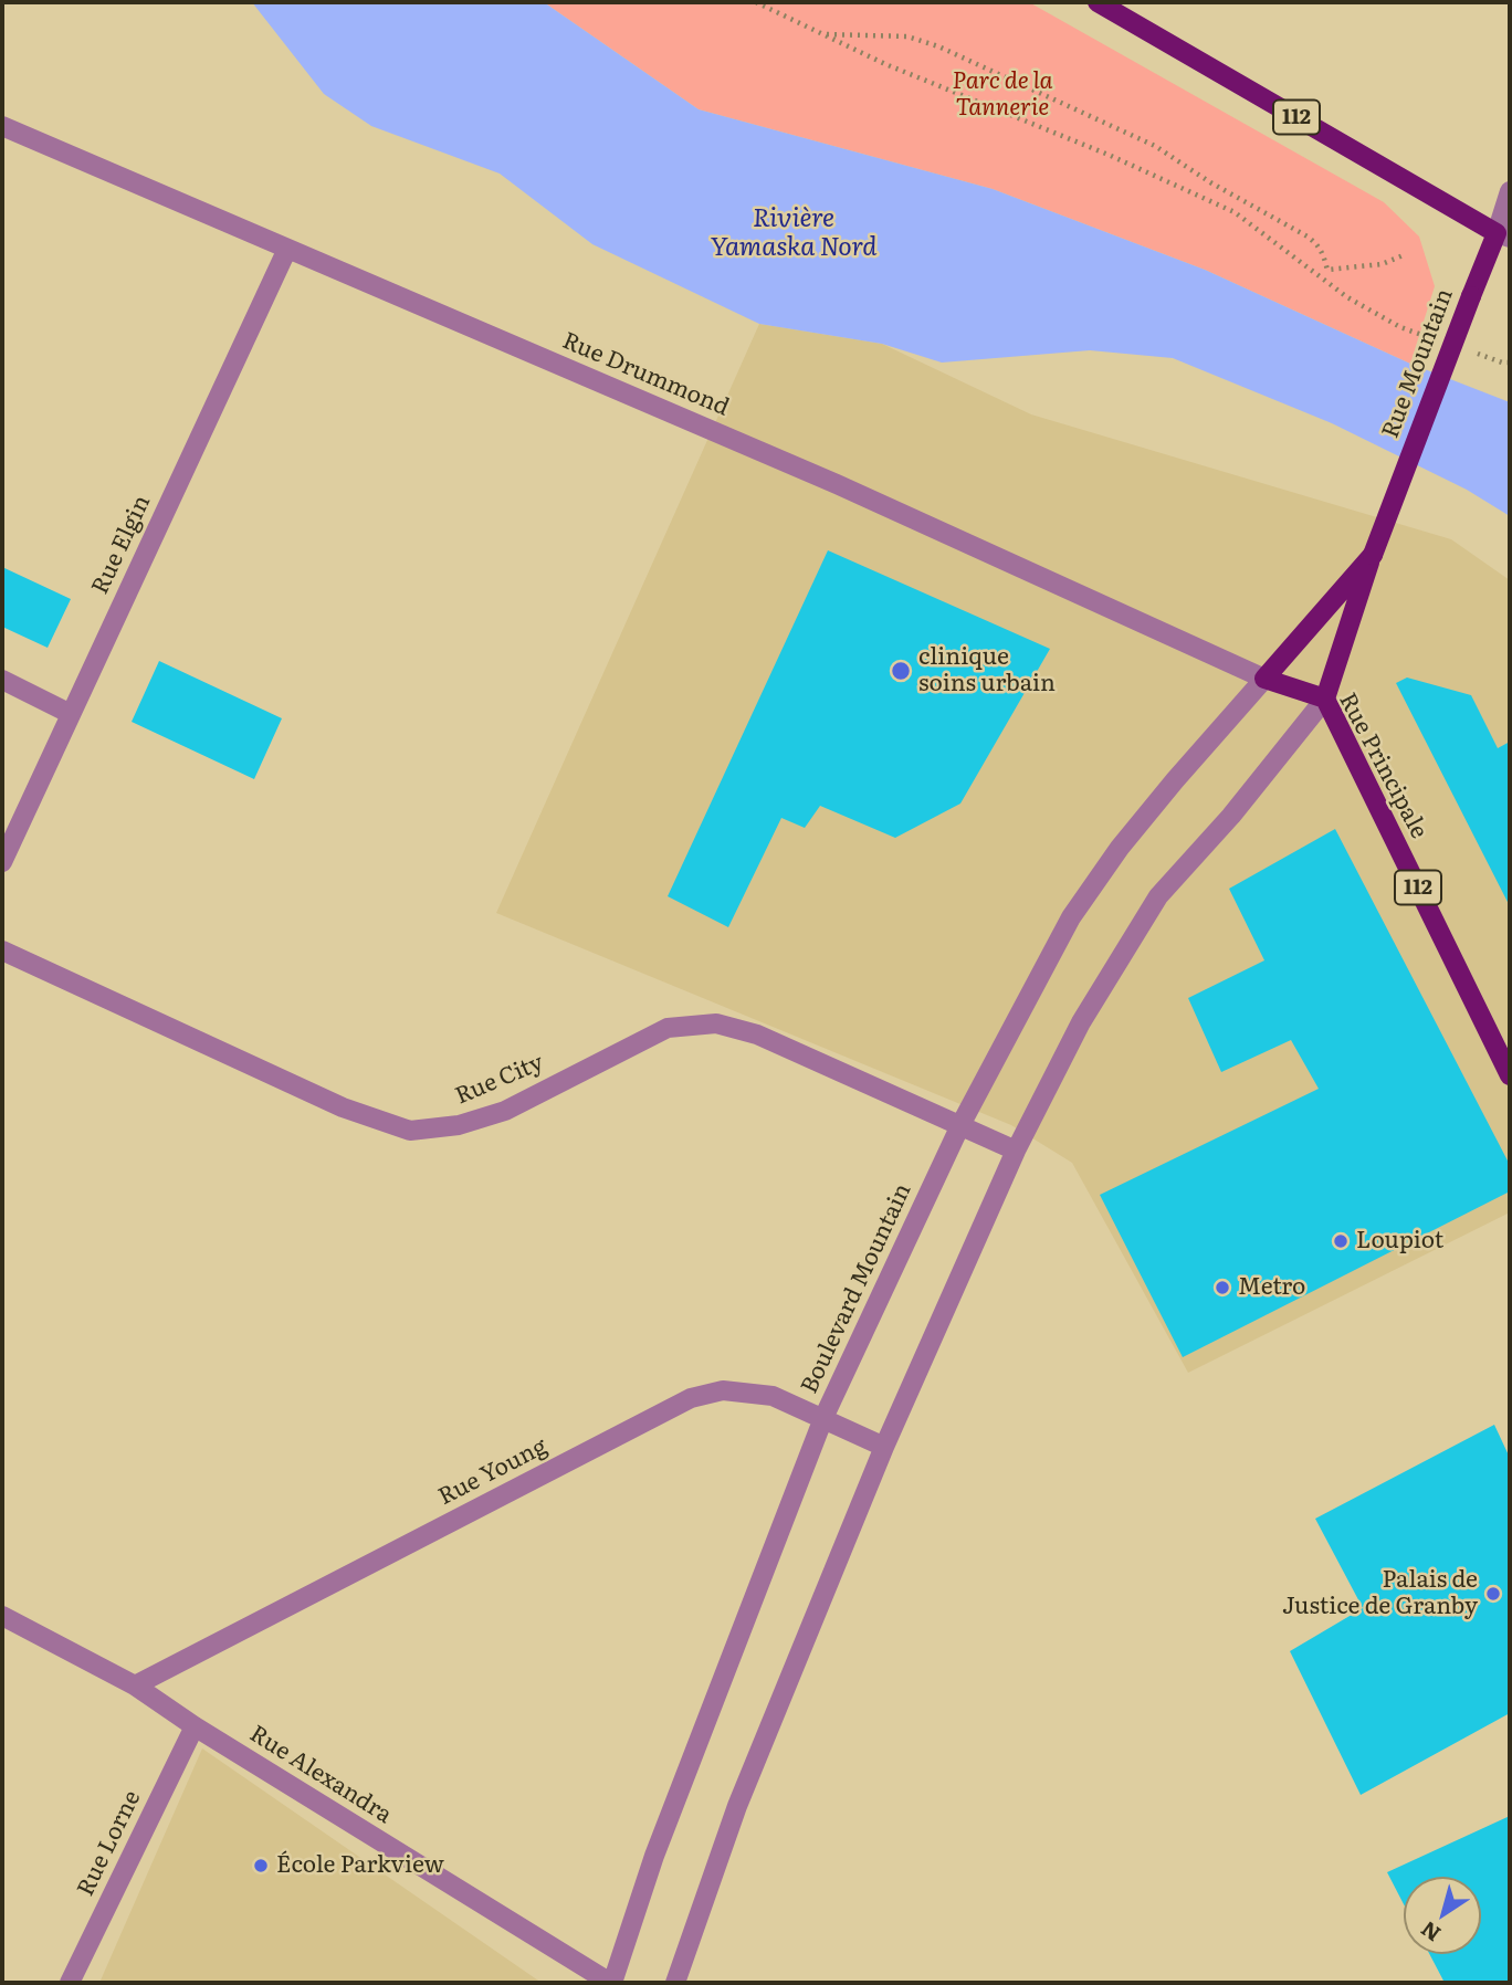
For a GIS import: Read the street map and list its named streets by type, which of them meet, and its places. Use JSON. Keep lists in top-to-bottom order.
{
  "streets": {
    "main road": ["112", "Rue Mountain", "Rue Principale"],
    "street": [
      "Rue Drummond",
      "Rue Elgin",
      "Rue City",
      "Boulevard Mountain",
      "Rue Young",
      "Rue Alexandra",
      "Rue Lorne"
    ]
  },
  "crossings": [
    ["112", "Rue Mountain"],
    ["Rue Mountain", "Rue Drummond"],
    ["Rue Mountain", "Rue Principale"],
    ["Rue Mountain", "Boulevard Mountain"],
    ["Rue Drummond", "Rue Elgin"],
    ["Rue Drummond", "Rue Principale"],
    ["Rue Drummond", "Boulevard Mountain"],
    ["Rue Principale", "Boulevard Mountain"],
    ["Rue City", "Boulevard Mountain"],
    ["Boulevard Mountain", "Rue Young"],
    ["Boulevard Mountain", "Rue Alexandra"],
    ["Rue Young", "Rue Alexandra"],
    ["Rue Alexandra", "Rue Lorne"]
  ],
  "water": ["Rivière Yamaska Nord"],
  "parks": ["Parc de la Tannerie"],
  "places": [
    "clinique soins urbain",
    "Loupiot",
    "Metro",
    "Palais de Justice de Granby",
    "École Parkview"
  ],
  "north": "bottom left"
}
